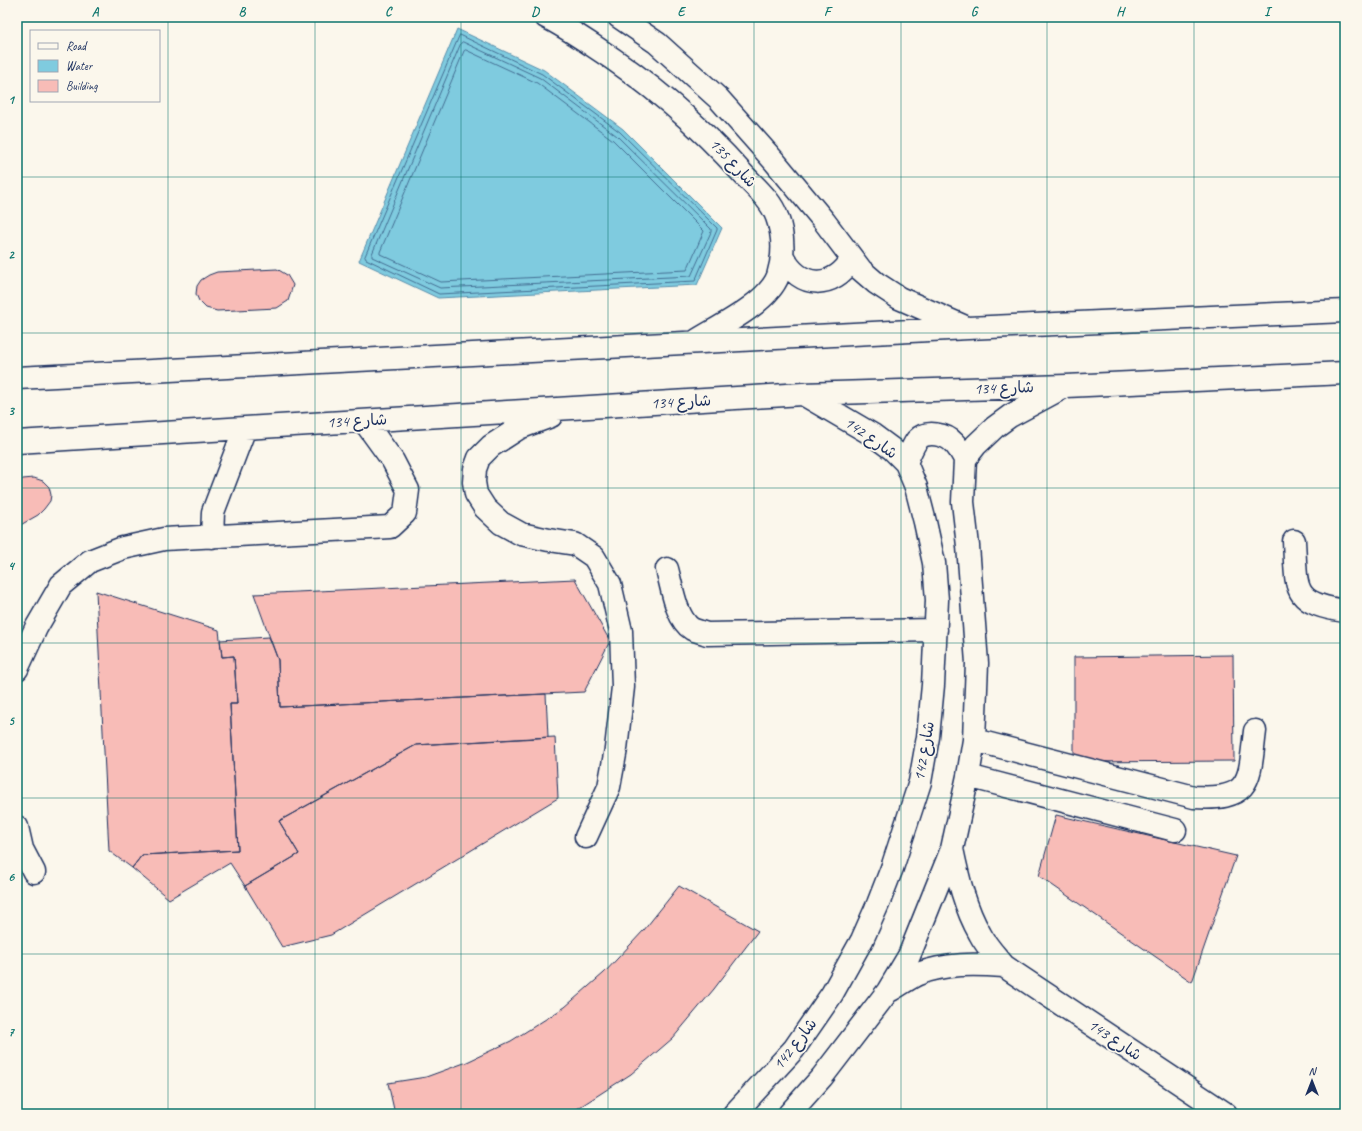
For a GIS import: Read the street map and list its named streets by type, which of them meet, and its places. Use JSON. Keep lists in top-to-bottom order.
{
  "streets": {
    "street": [
      "شارع 135",
      "شارع 134",
      "شارع 142",
      "شارع 143"
    ]
  },
  "crossings": [
    ["شارع 134", "شارع 142"]
  ],
  "legend": ["Road", "Water", "Building"],
  "north": "top",
  "grid": {
    "columns": [
      "A",
      "B",
      "C",
      "D",
      "E",
      "F",
      "G",
      "H",
      "I"
    ],
    "rows": [
      "1",
      "2",
      "3",
      "4",
      "5",
      "6",
      "7"
    ]
  }
}
